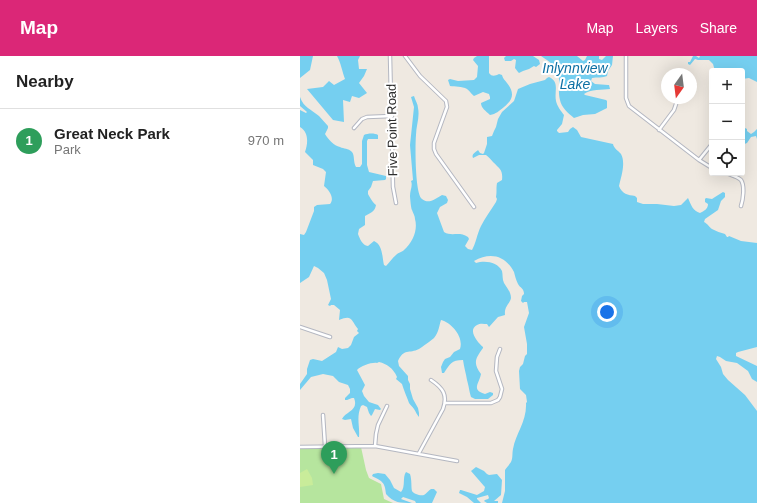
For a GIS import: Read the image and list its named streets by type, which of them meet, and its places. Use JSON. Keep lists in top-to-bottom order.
{
  "streets": {
    "street": ["Five Point Road"]
  },
  "water": ["Inlynnview Lake"],
  "north": "bottom",
  "page": {
    "header": "Map",
    "nav": ["Map", "Layers", "Share"],
    "heading": "Nearby",
    "map_buttons": ["+", "−"],
    "list": [
      {
        "mark": "1",
        "name": "Great Neck Park",
        "note": "Park",
        "value": "970 m"
      }
    ],
    "pins": "1"
  }
}
